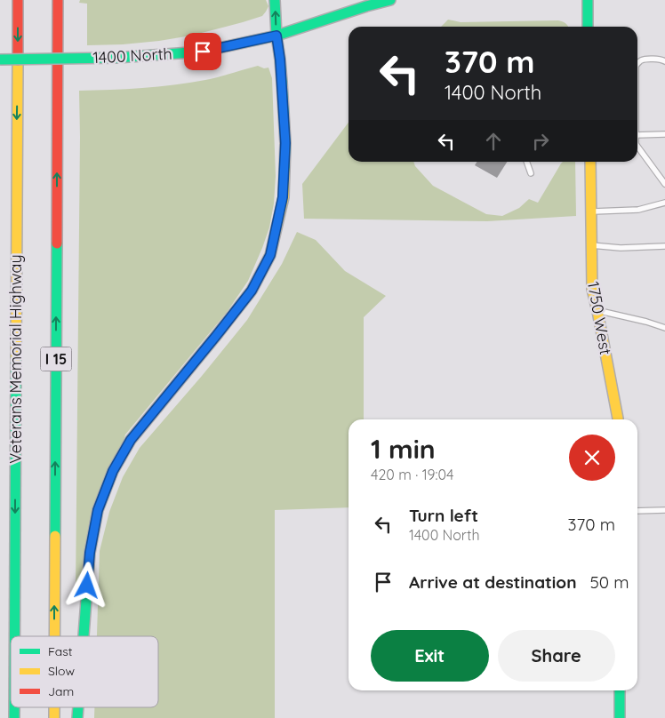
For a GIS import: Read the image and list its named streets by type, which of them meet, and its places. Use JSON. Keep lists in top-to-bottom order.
{
  "streets": {
    "main road": [
      "1400 North",
      "1750 West",
      "Veterans Memorial Highway",
      "I 15"
    ]
  },
  "legend": ["Fast", "Slow", "Jam"],
  "page": {
    "turn": ["370 m", "1400 North"],
    "heading": ["1 min", "420 m · 19:04"],
    "list": [
      {
        "name": "Turn left",
        "note": "1400 North",
        "value": "370 m"
      },
      {
        "name": "Arrive at destination",
        "value": "50 m"
      }
    ],
    "buttons": ["Exit", "Share"]
  }
}
